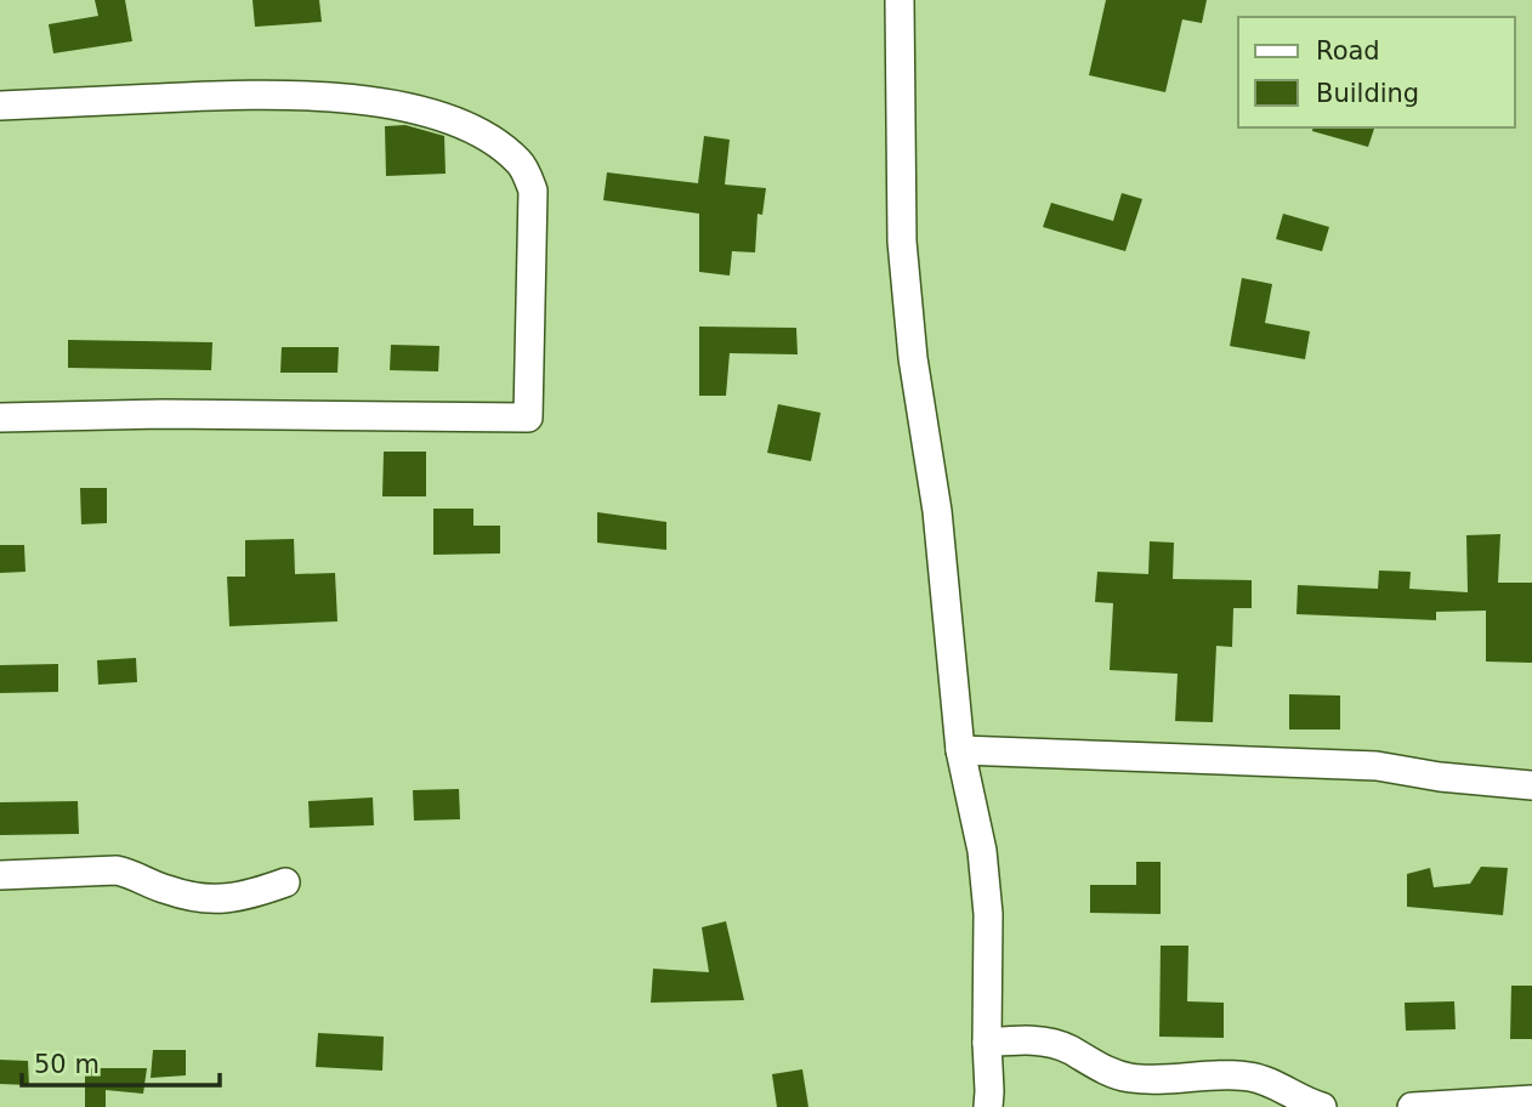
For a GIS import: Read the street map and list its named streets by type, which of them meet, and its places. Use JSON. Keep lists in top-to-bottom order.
{
  "legend": ["Road", "Building"],
  "scale_bar": "50 m"
}
